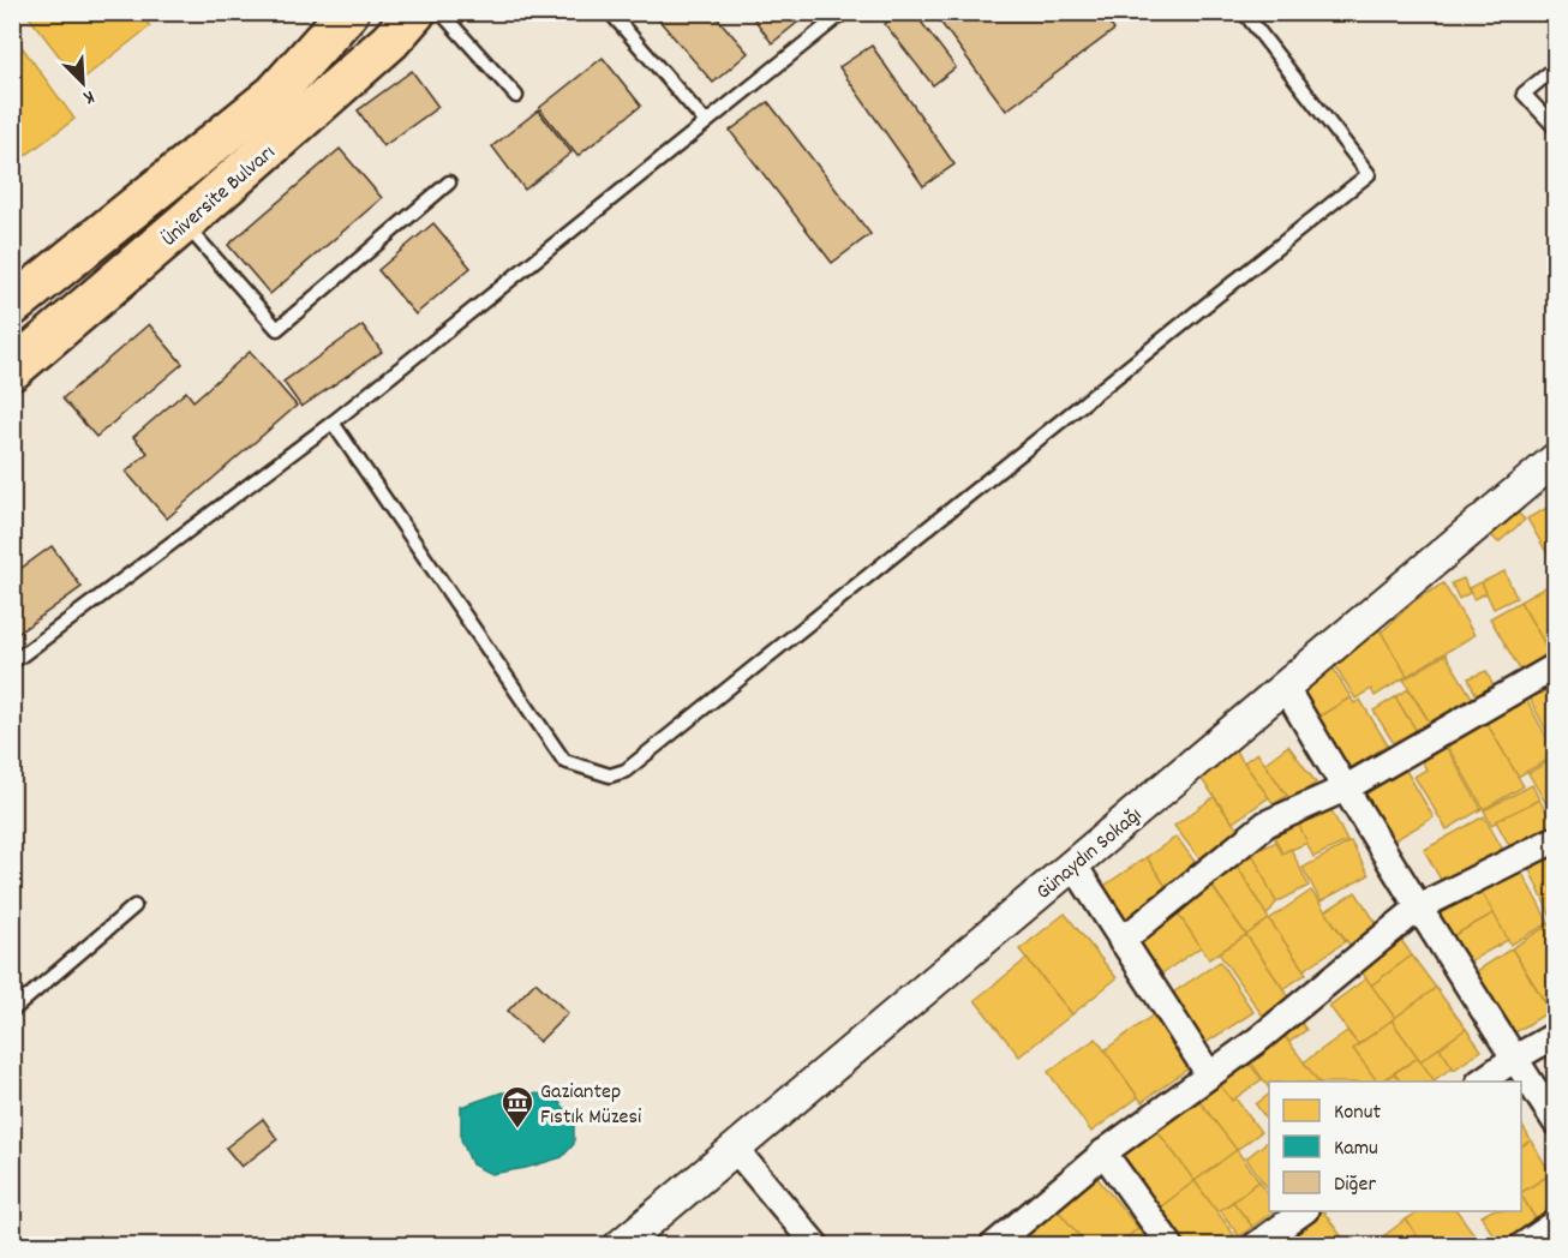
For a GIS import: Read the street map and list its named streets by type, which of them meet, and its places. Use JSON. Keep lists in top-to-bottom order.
{
  "streets": {
    "main road": ["Üniversite Bulvarı"],
    "street": ["Günaydın Sokağı"]
  },
  "places": {
    "museum": ["Gaziantep Fıstık Müzesi"]
  },
  "legend": ["Konut", "Kamu", "Diğer"],
  "north": "bottom right"
}
